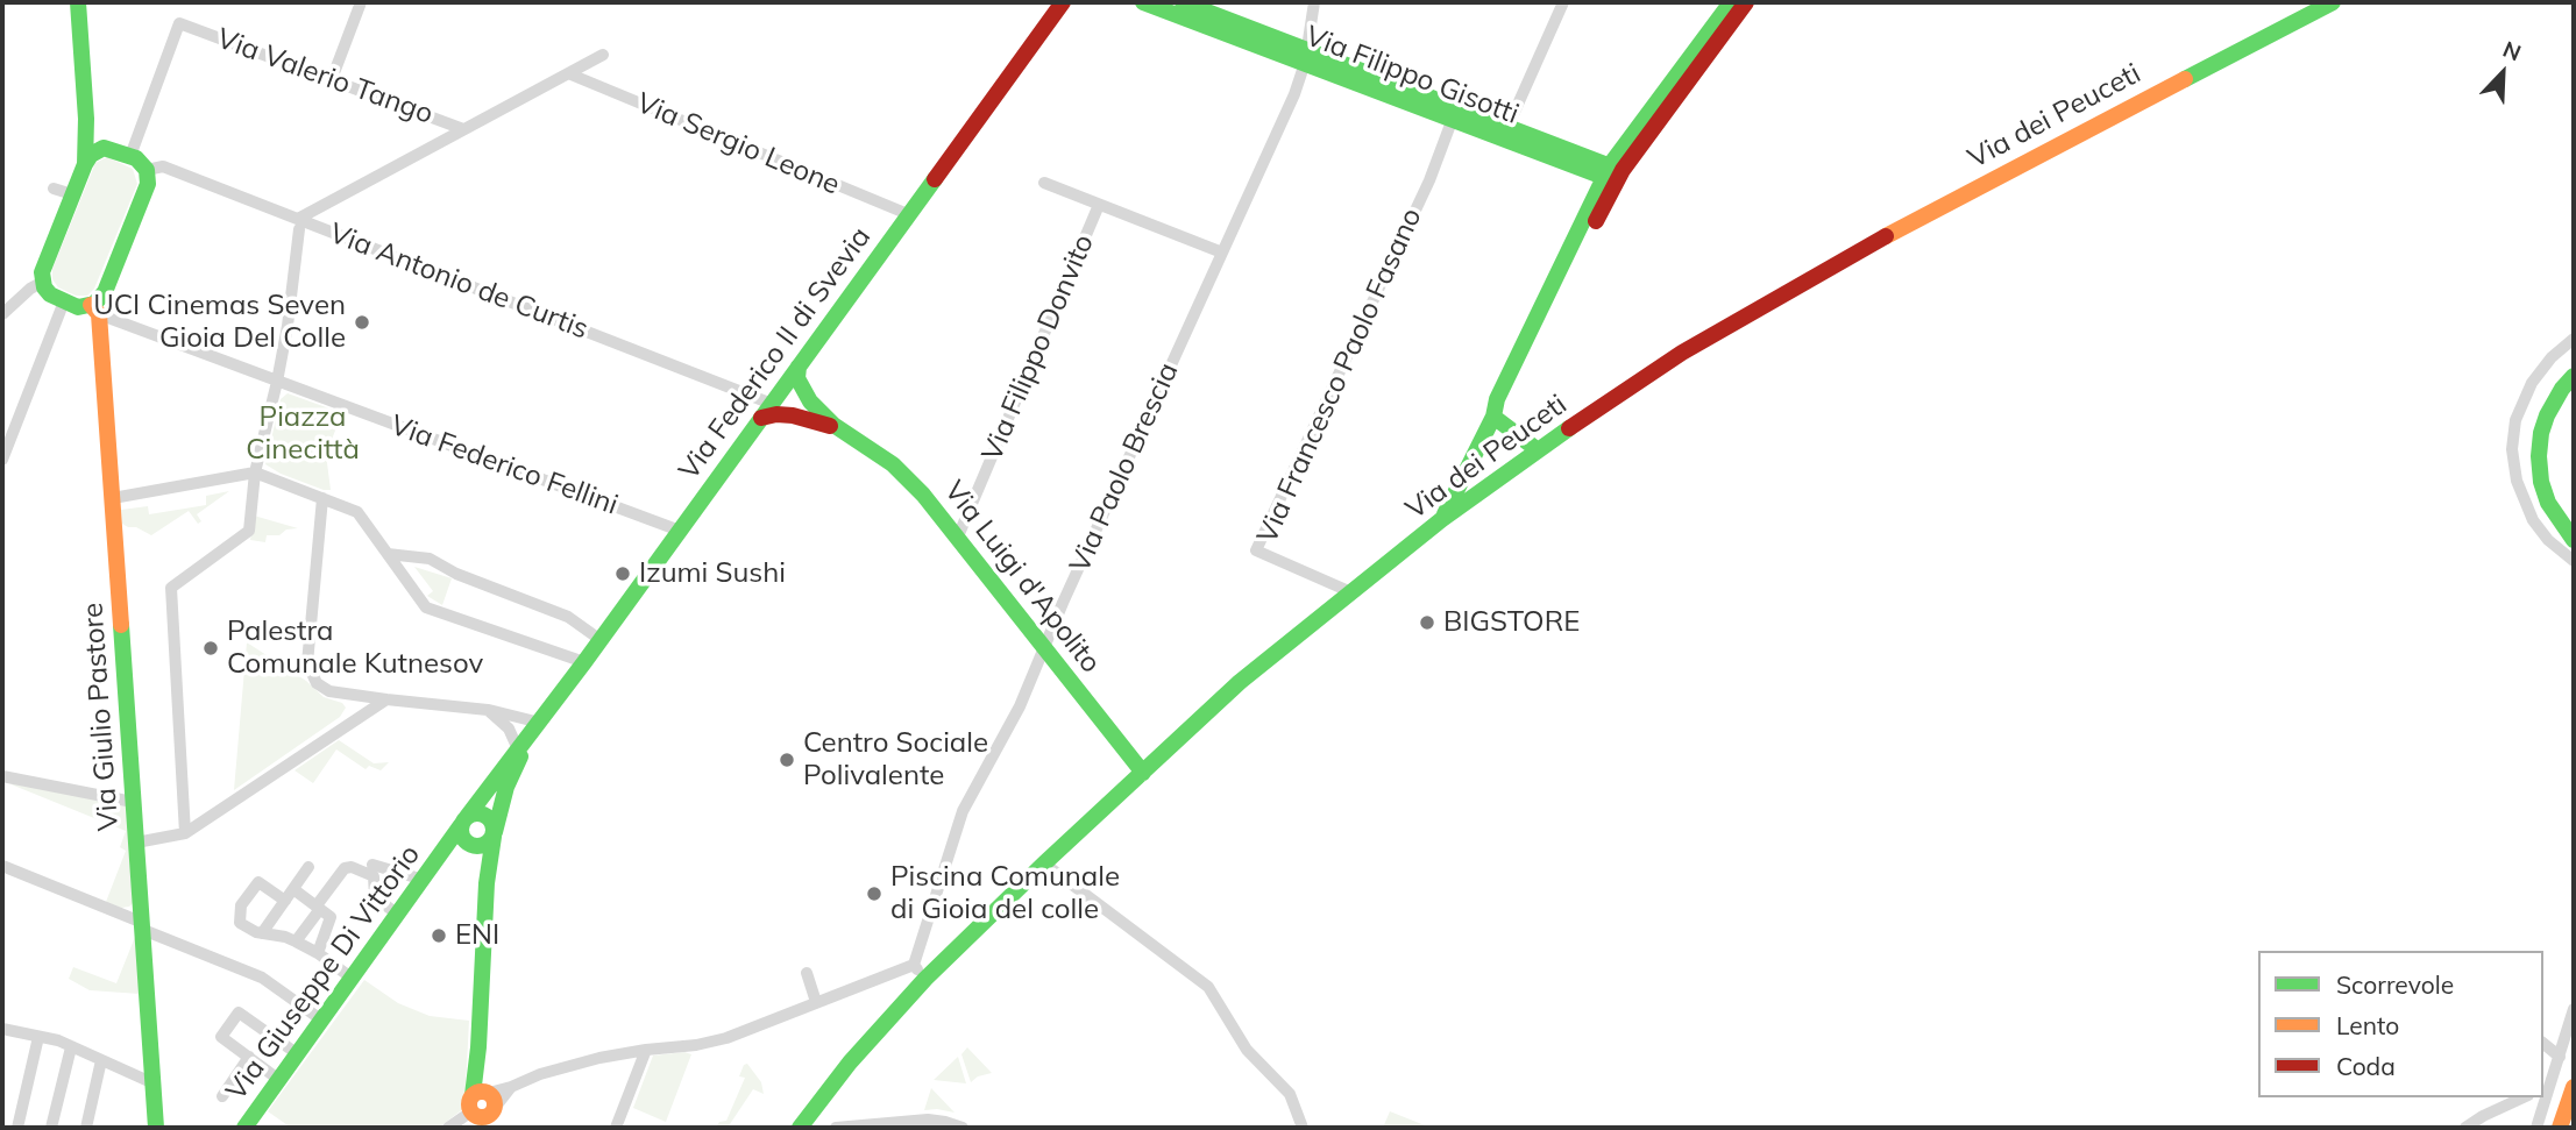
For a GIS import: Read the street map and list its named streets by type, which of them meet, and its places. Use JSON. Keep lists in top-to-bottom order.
{
  "streets": {
    "main road": [
      "Via Filippo Gisotti",
      "Via dei Peuceti",
      "Via Federico II di Svevia",
      "Via Luigi d'Apolito",
      "Via Giulio Pastore",
      "Via Giuseppe Di Vittorio"
    ],
    "street": [
      "Via Valerio Tango",
      "Via Sergio Leone",
      "Via Antonio de Curtis",
      "Via Filippo Donvito",
      "Via Francesco Paolo Fasano",
      "Via Federico Fellini",
      "Via Paolo Brescia"
    ]
  },
  "crossings": [
    ["Via Filippo Gisotti", "Via Francesco Paolo Fasano"],
    ["Via Filippo Gisotti", "Via Paolo Brescia"],
    ["Via dei Peuceti", "Via Francesco Paolo Fasano"],
    ["Via dei Peuceti", "Via Luigi d'Apolito"],
    ["Via Sergio Leone", "Via Federico II di Svevia"],
    ["Via Antonio de Curtis", "Via Federico II di Svevia"],
    ["Via Filippo Donvito", "Via Luigi d'Apolito"],
    ["Via Federico II di Svevia", "Via Federico Fellini"],
    ["Via Federico II di Svevia", "Via Luigi d'Apolito"],
    ["Via Federico II di Svevia", "Via Giuseppe Di Vittorio"],
    ["Via Federico Fellini", "Via Giulio Pastore"],
    ["Via Paolo Brescia", "Via Luigi d'Apolito"]
  ],
  "parks": ["Piazza Cinecittà"],
  "places": [
    "UCI Cinemas Seven Gioia Del Colle",
    "Izumi Sushi",
    "BIGSTORE",
    "Palestra Comunale Kutnesov",
    "Centro Sociale Polivalente",
    "Piscina Comunale di Gioia del colle",
    "ENI"
  ],
  "legend": ["Scorrevole", "Lento", "Coda"],
  "north": "top right"
}
